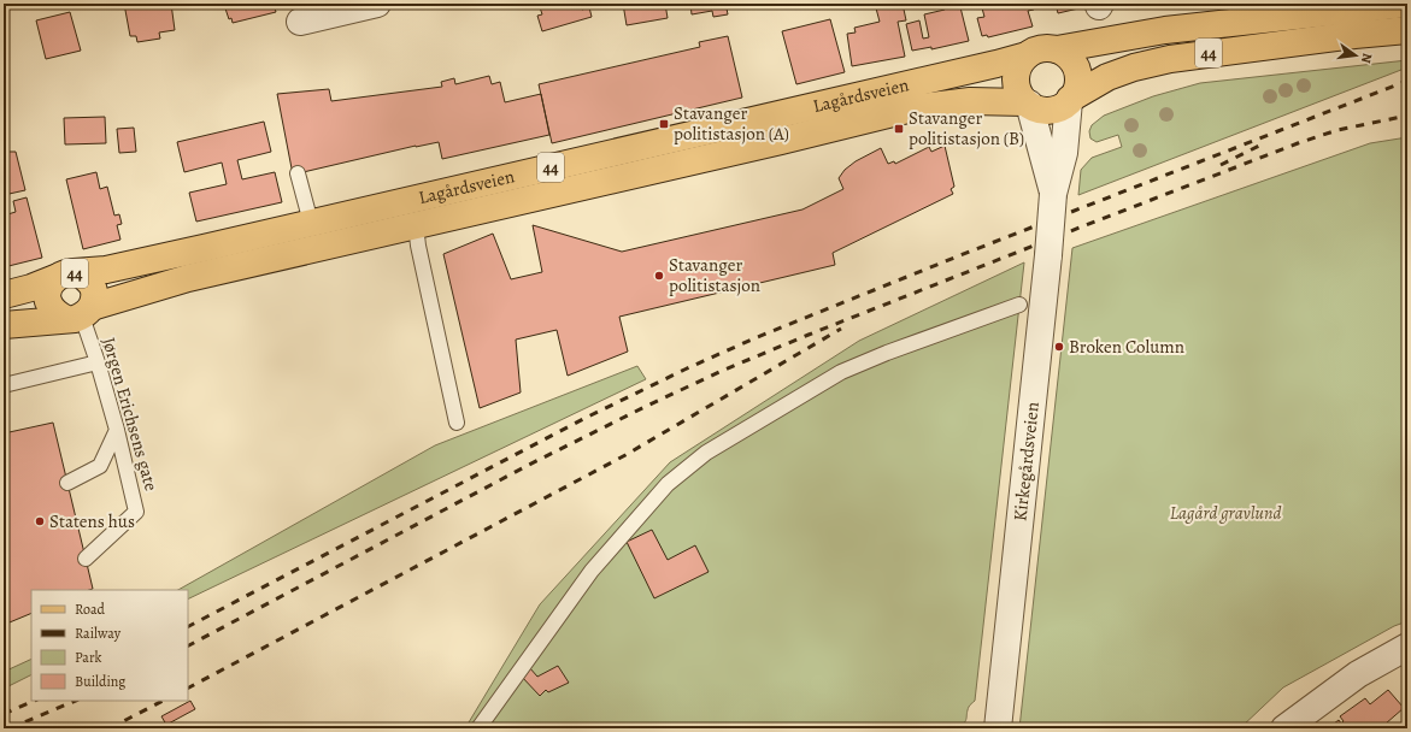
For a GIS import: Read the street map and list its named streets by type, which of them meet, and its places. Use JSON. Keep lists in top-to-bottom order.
{
  "streets": {
    "main road": ["44", "Lagårdsveien"],
    "street": ["Kirkegårdsveien"],
    "lane": ["Jørgen Erichsens gate"]
  },
  "crossings": [
    ["44", "Lagårdsveien"],
    ["44", "Jørgen Erichsens gate"],
    ["44", "Kirkegårdsveien"],
    ["Lagårdsveien", "Jørgen Erichsens gate"],
    ["Lagårdsveien", "Kirkegårdsveien"]
  ],
  "parks": ["Lagård gravlund"],
  "places": {
    "transit": ["Stavanger politistasjon (A)", "Stavanger politistasjon (B)"],
    "other": ["Stavanger politistasjon", "Broken Column", "Statens hus"]
  },
  "legend": [
    "Road",
    "Railway",
    "Park",
    "Building"
  ],
  "north": "right"
}
